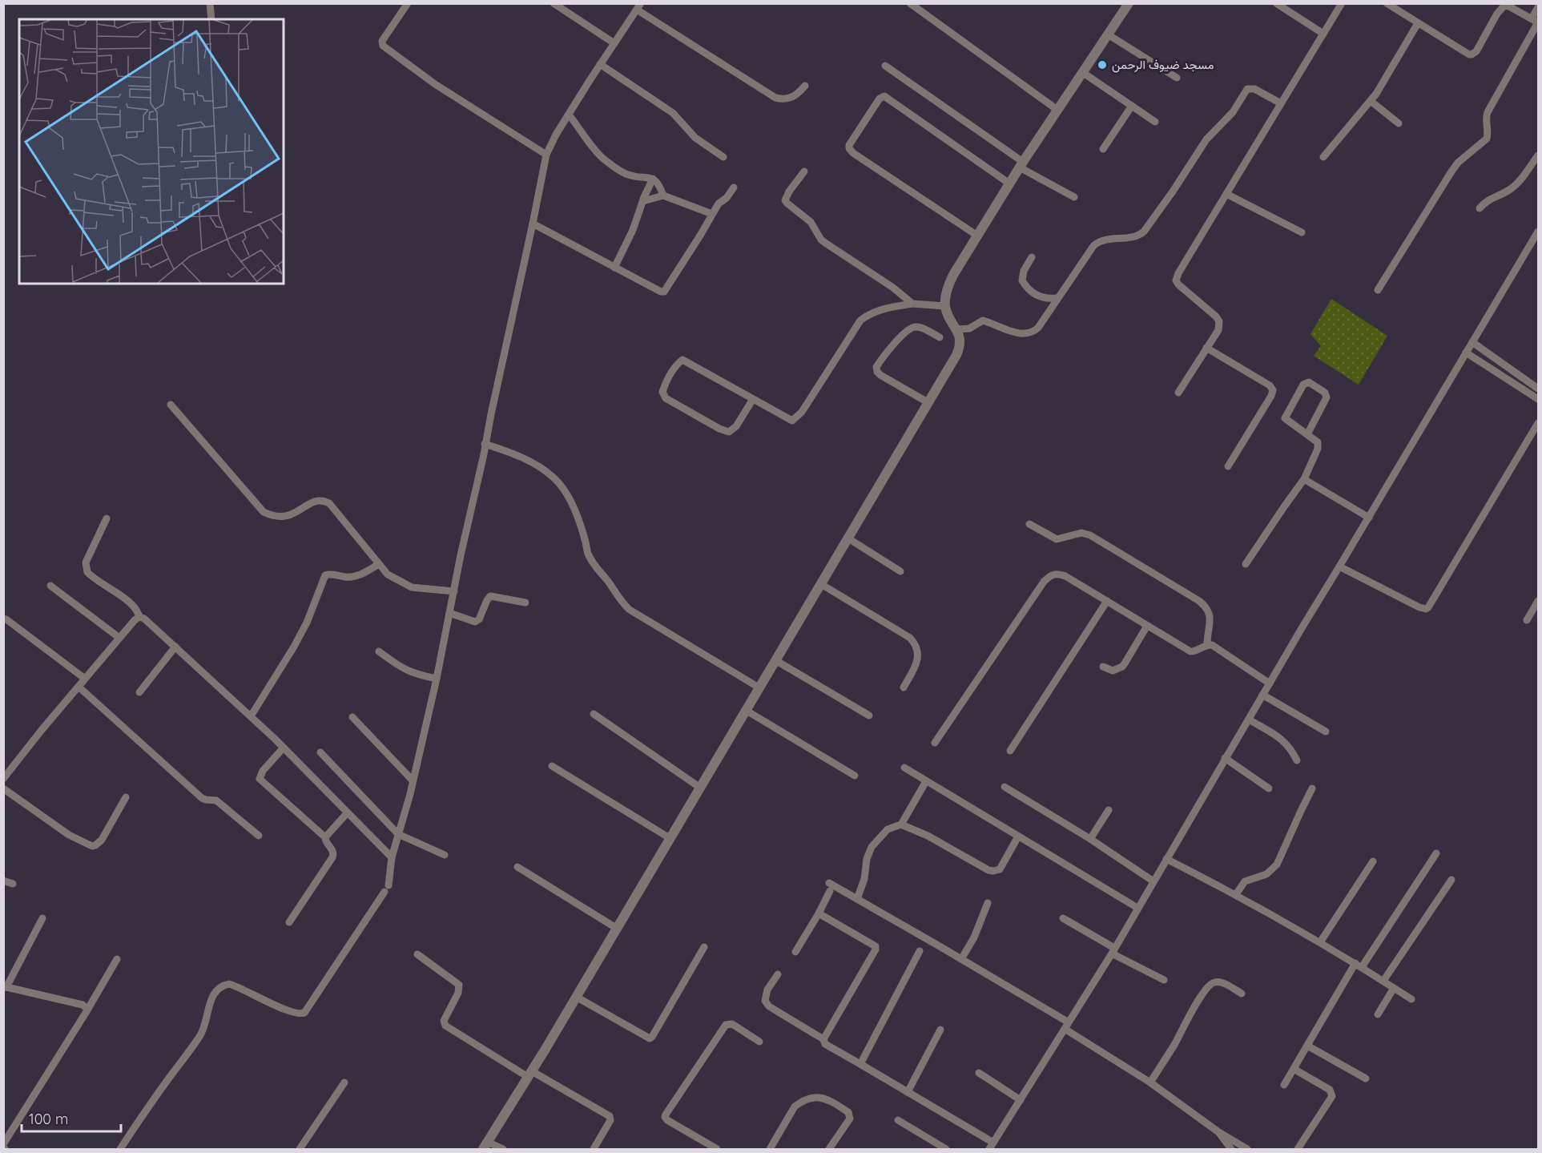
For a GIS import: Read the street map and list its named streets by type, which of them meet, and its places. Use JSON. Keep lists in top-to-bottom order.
{
  "places": ["مسجد ضيوف الرحمن"],
  "scale_bar": "100 m"
}
